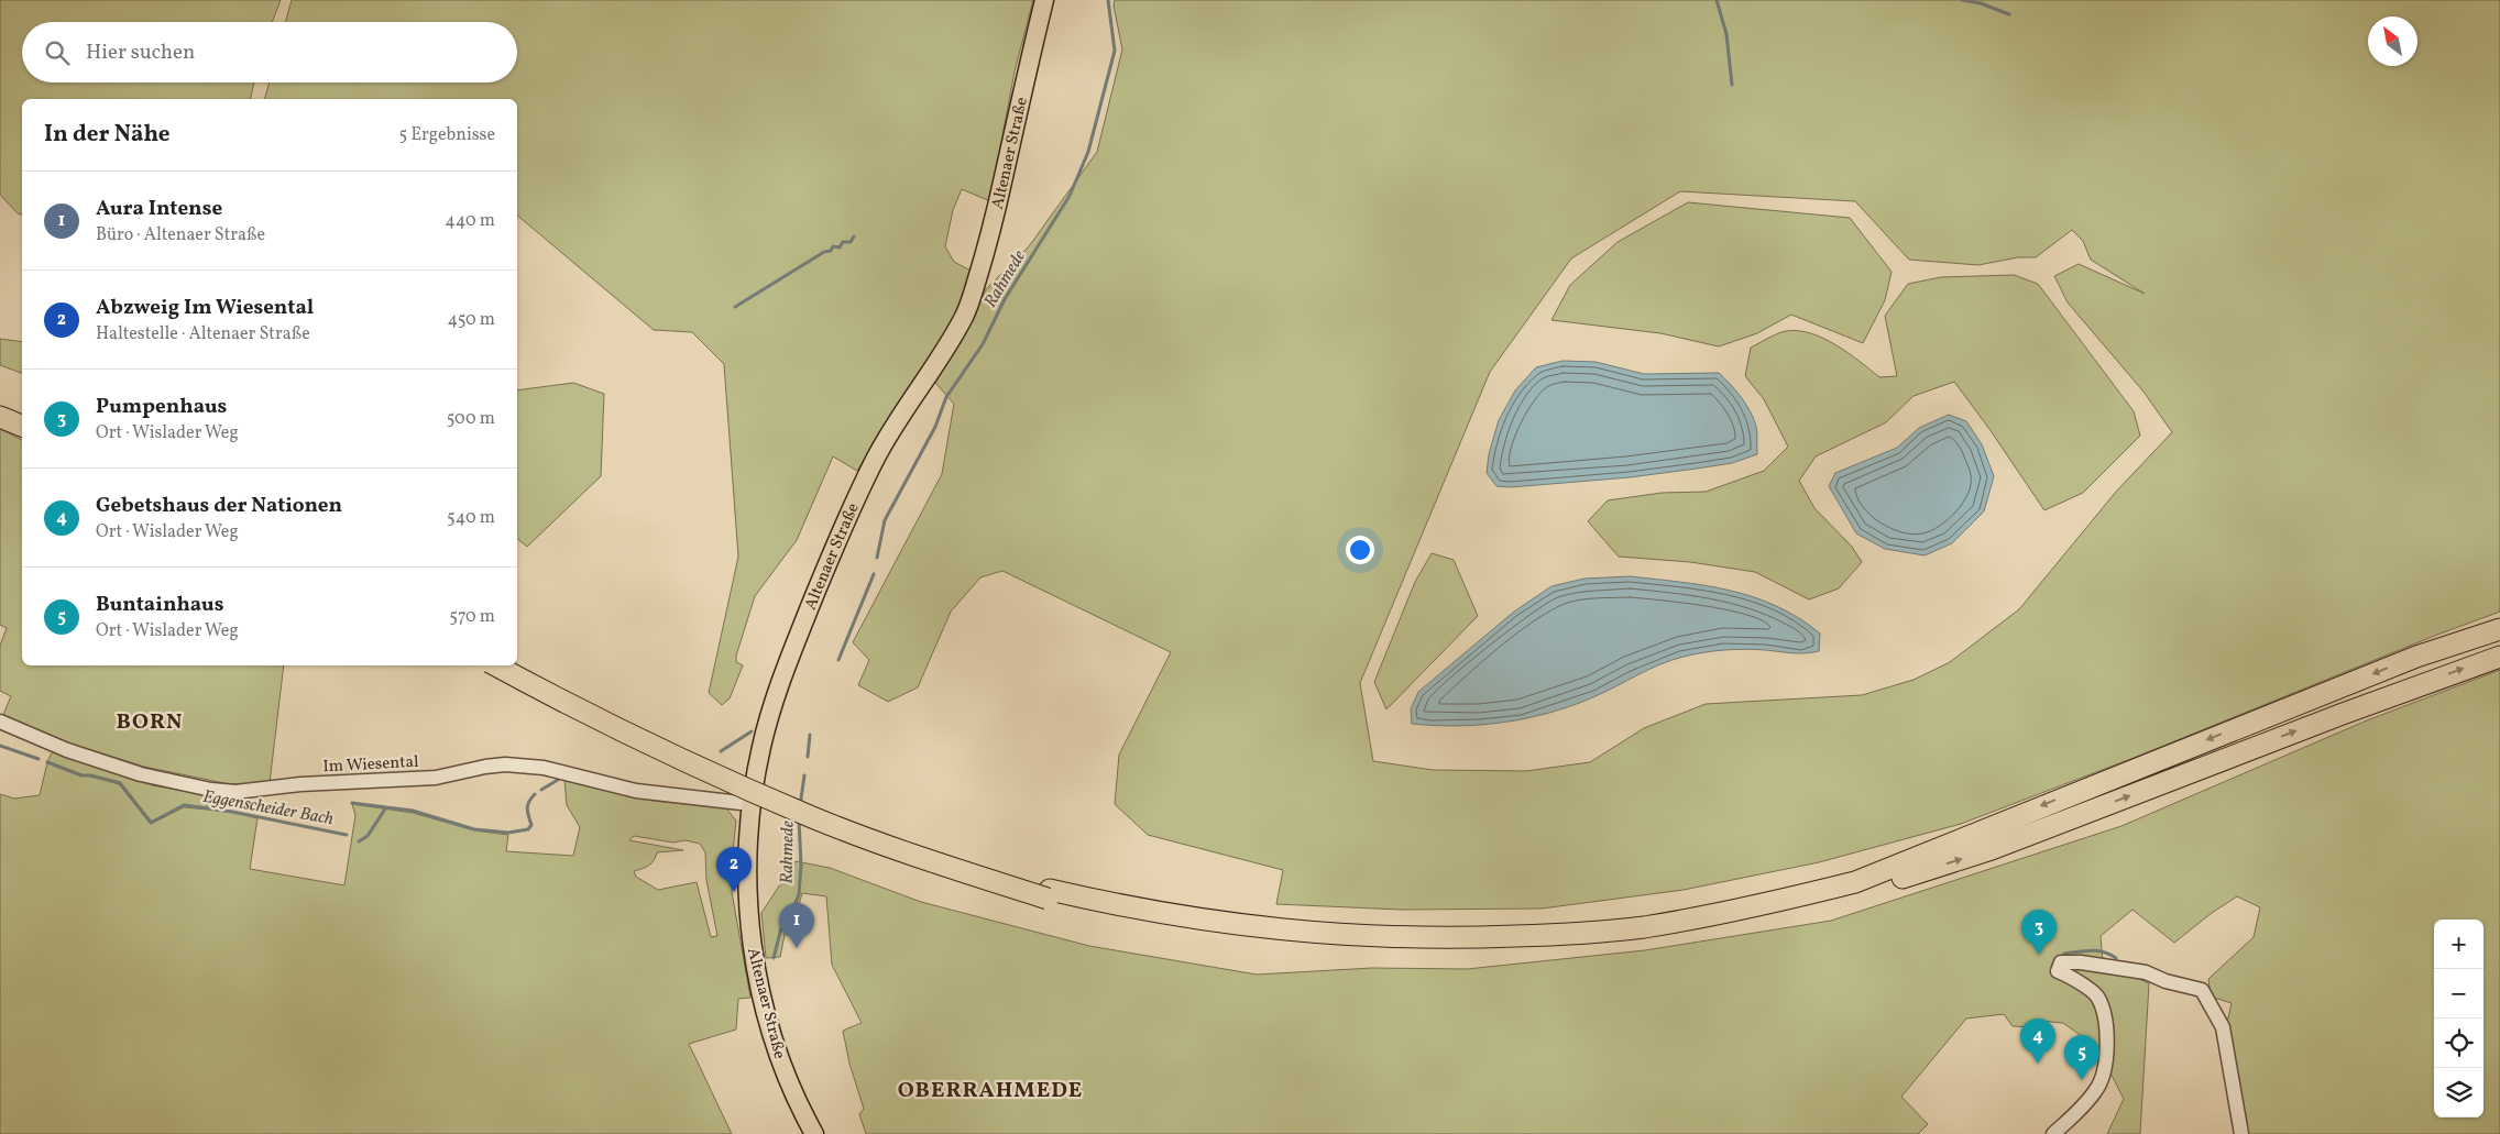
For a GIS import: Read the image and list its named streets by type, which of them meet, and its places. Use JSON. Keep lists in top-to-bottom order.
{
  "streets": {
    "main road": ["Altenaer Straße"],
    "street": ["Im Wiesental"]
  },
  "crossings": [
    ["Altenaer Straße", "Im Wiesental"]
  ],
  "districts": ["BORN", "OBERRAHMEDE"],
  "water": ["Rahmede", "Eggenscheider Bach"],
  "north": "top left",
  "page": {
    "search": "Hier suchen",
    "heading": ["In der Nähe", "5 Ergebnisse"],
    "list": [
      {
        "mark": "1",
        "name": "Aura Intense",
        "note": "Büro · Altenaer Straße",
        "value": "440 m"
      },
      {
        "mark": "2",
        "name": "Abzweig Im Wiesental",
        "note": "Haltestelle · Altenaer Straße",
        "value": "450 m"
      },
      {
        "mark": "3",
        "name": "Pumpenhaus",
        "note": "Ort · Wislader Weg",
        "value": "500 m"
      },
      {
        "mark": "4",
        "name": "Gebetshaus der Nationen",
        "note": "Ort · Wislader Weg",
        "value": "540 m"
      },
      {
        "mark": "5",
        "name": "Buntainhaus",
        "note": "Ort · Wislader Weg",
        "value": "570 m"
      }
    ],
    "pins": [
      "2",
      "1",
      "3",
      "4",
      "5"
    ],
    "map_buttons": ["+", "−"]
  }
}
